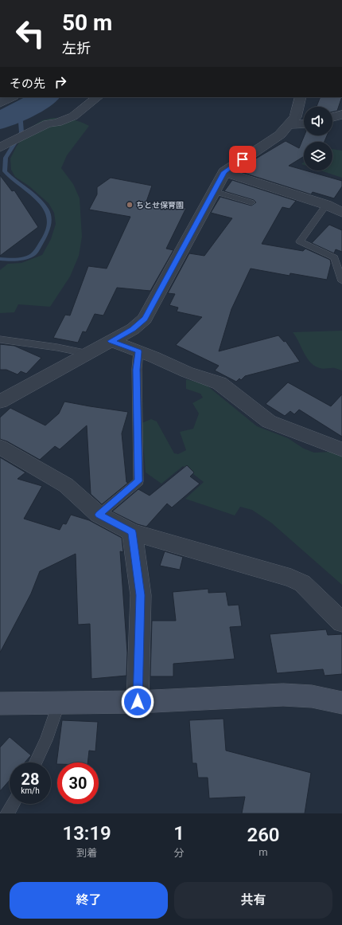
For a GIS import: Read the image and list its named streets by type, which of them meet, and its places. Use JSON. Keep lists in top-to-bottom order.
{
  "places": ["ちとせ保育園"],
  "page": {
    "turn": ["50 m", "左折"],
    "then": "その先",
    "speed": "28 km/h",
    "limit": "30",
    "eta": [
      "13:19",
      "到着",
      "1",
      "分",
      "260",
      "m"
    ],
    "buttons": ["終了", "共有"]
  }
}
